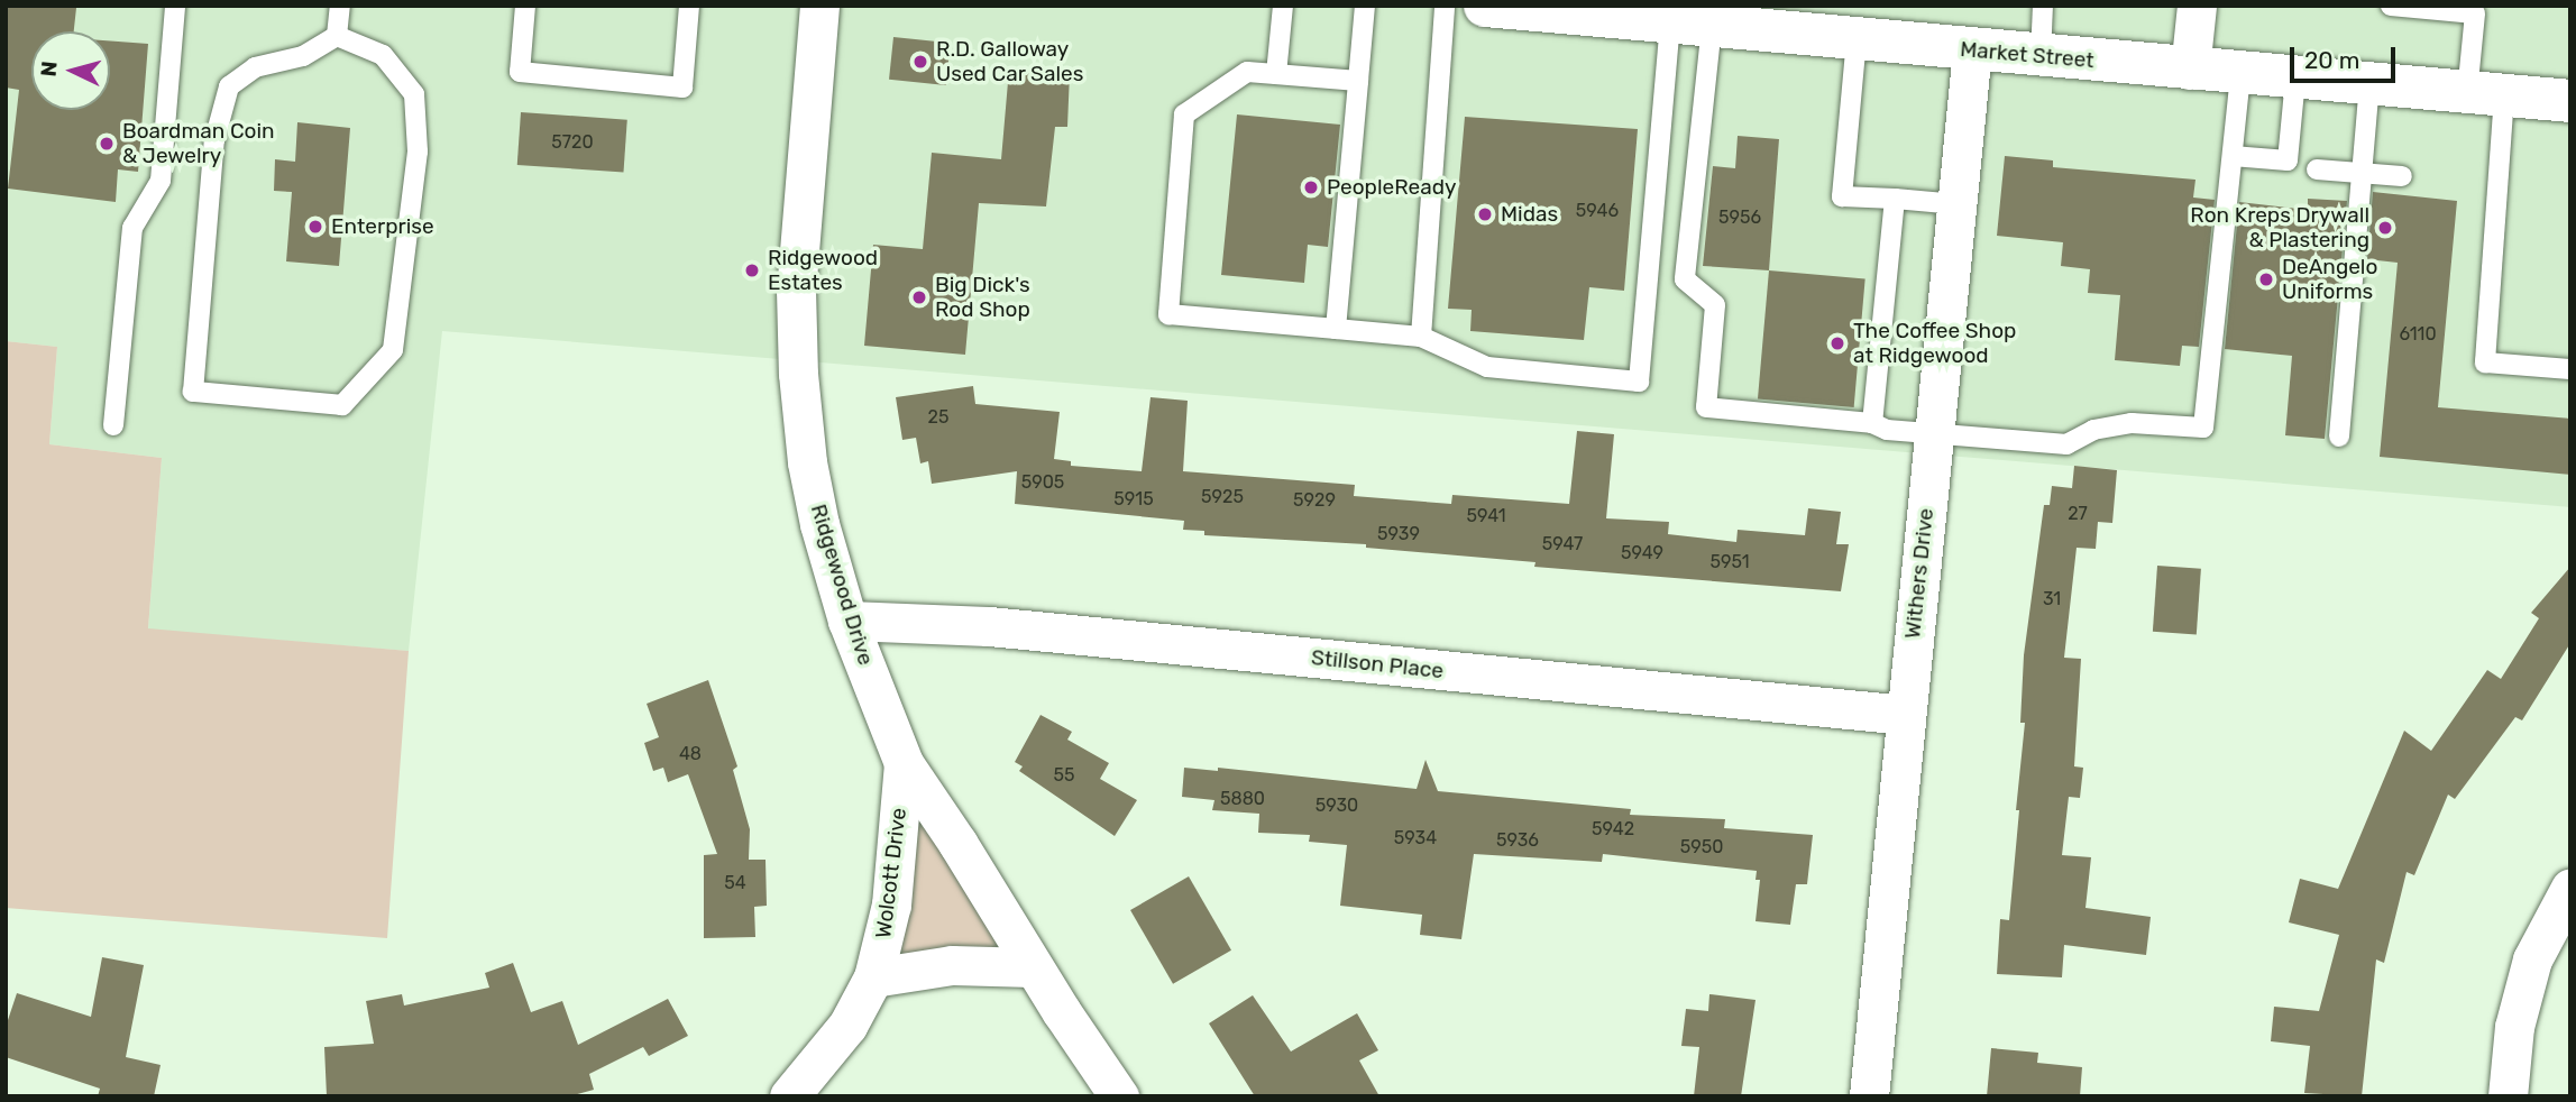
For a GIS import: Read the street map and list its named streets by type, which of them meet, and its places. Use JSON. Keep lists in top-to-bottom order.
{
  "streets": {
    "main road": ["Market Street"],
    "street": [
      "Withers Drive",
      "Ridgewood Drive",
      "Stillson Place",
      "Wolcott Drive"
    ]
  },
  "crossings": [
    ["Market Street", "Withers Drive"],
    ["Withers Drive", "Stillson Place"],
    ["Ridgewood Drive", "Stillson Place"],
    ["Ridgewood Drive", "Wolcott Drive"]
  ],
  "places": [
    "R.D. Galloway Used Car Sales",
    "Boardman Coin & Jewelry",
    "PeopleReady",
    "Midas",
    "Enterprise",
    "Ron Kreps Drywall & Plastering",
    "Ridgewood Estates",
    "DeAngelo Uniforms",
    "Big Dick's Rod Shop",
    "The Coffee Shop at Ridgewood"
  ],
  "house_numbers": [
    "5720",
    "5946",
    "5956",
    "6110",
    "25",
    "5905",
    "5925",
    "5915",
    "5929",
    "27",
    "5941",
    "5939",
    "5947",
    "5949",
    "5951",
    "31",
    "48",
    "55",
    "5880",
    "5930",
    "5942",
    "5934",
    "5936",
    "5950",
    "54"
  ],
  "scale_bar": "20 m",
  "north": "left"
}
